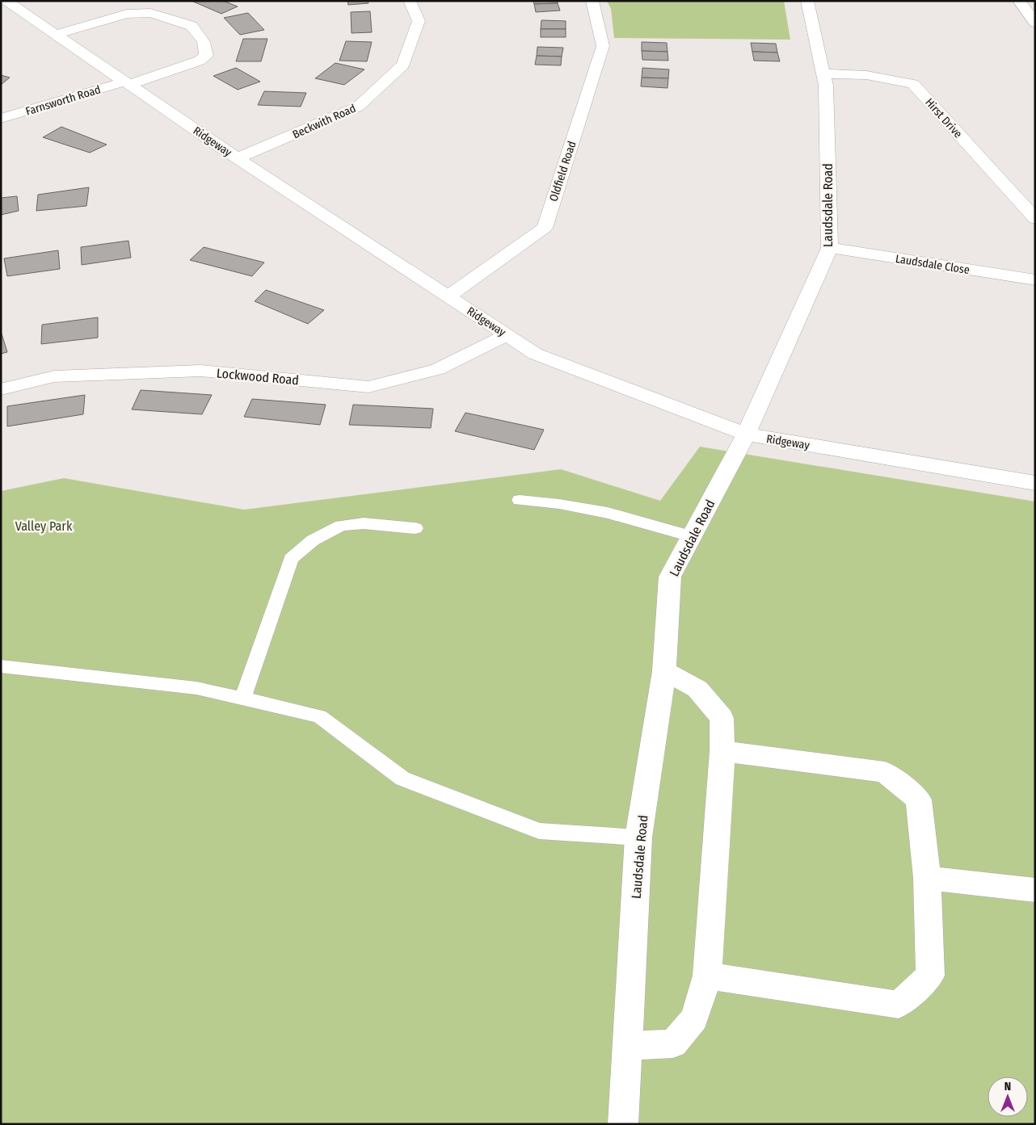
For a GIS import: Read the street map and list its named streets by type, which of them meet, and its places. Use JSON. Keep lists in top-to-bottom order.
{
  "streets": {
    "street": [
      "Farnsworth Road",
      "Hirst Drive",
      "Beckwith Road",
      "Ridgeway",
      "Oldfield Road",
      "Laudsdale Road",
      "Laudsdale Close",
      "Lockwood Road"
    ]
  },
  "crossings": [
    ["Farnsworth Road", "Ridgeway"],
    ["Hirst Drive", "Laudsdale Road"],
    ["Beckwith Road", "Ridgeway"],
    ["Ridgeway", "Oldfield Road"],
    ["Ridgeway", "Laudsdale Road"],
    ["Ridgeway", "Lockwood Road"],
    ["Laudsdale Road", "Laudsdale Close"]
  ],
  "parks": ["Valley Park"],
  "north": "top"
}
